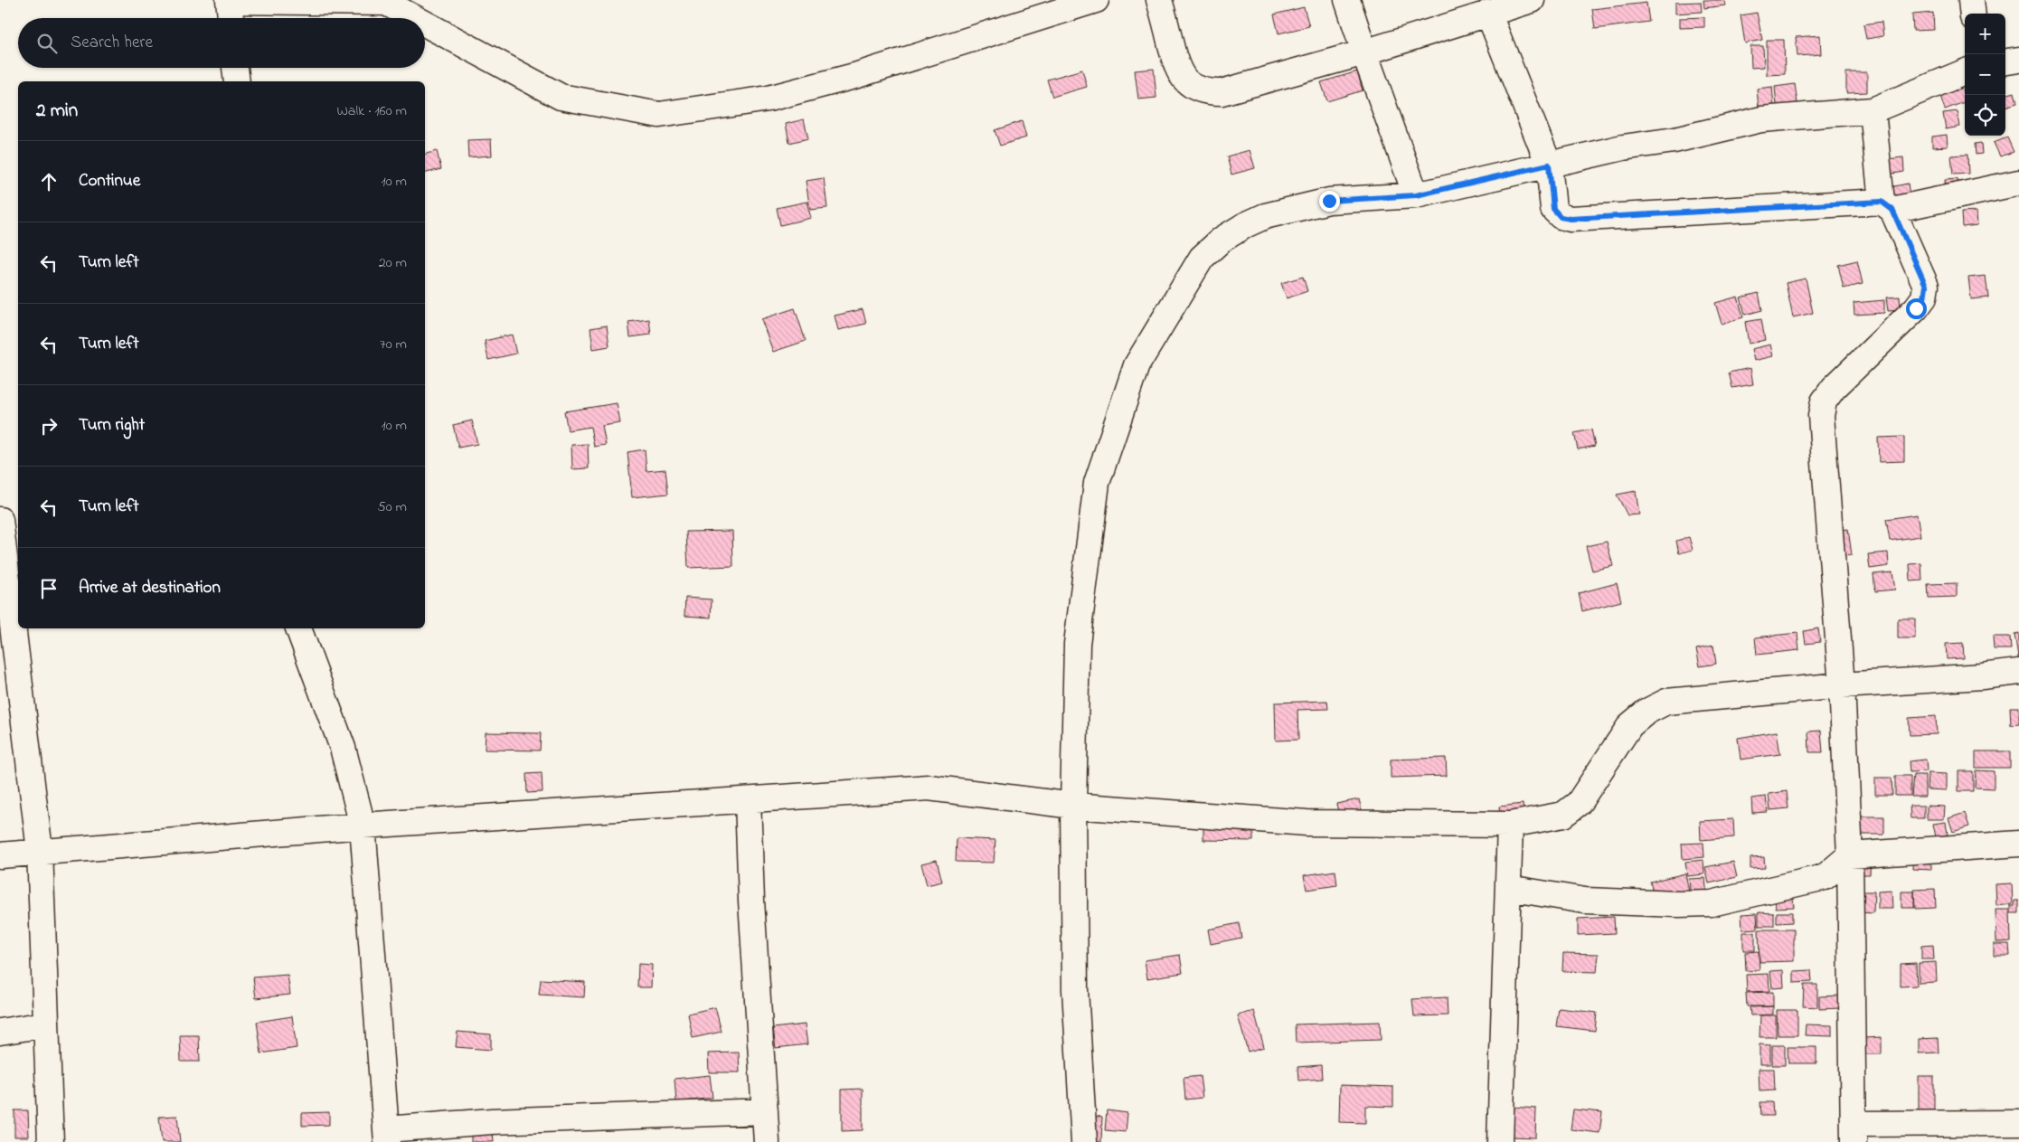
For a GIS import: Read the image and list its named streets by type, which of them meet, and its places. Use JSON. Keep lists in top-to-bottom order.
{
  "page": {
    "map_buttons": ["+", "−"],
    "search": "Search here",
    "heading": ["2 min", "Walk · 160 m"],
    "list": [
      ["Continue", "10 m"],
      ["Turn left", "20 m"],
      ["Turn left", "70 m"],
      ["Turn right", "10 m"],
      ["Turn left", "50 m"],
      "Arrive at destination"
    ]
  }
}
